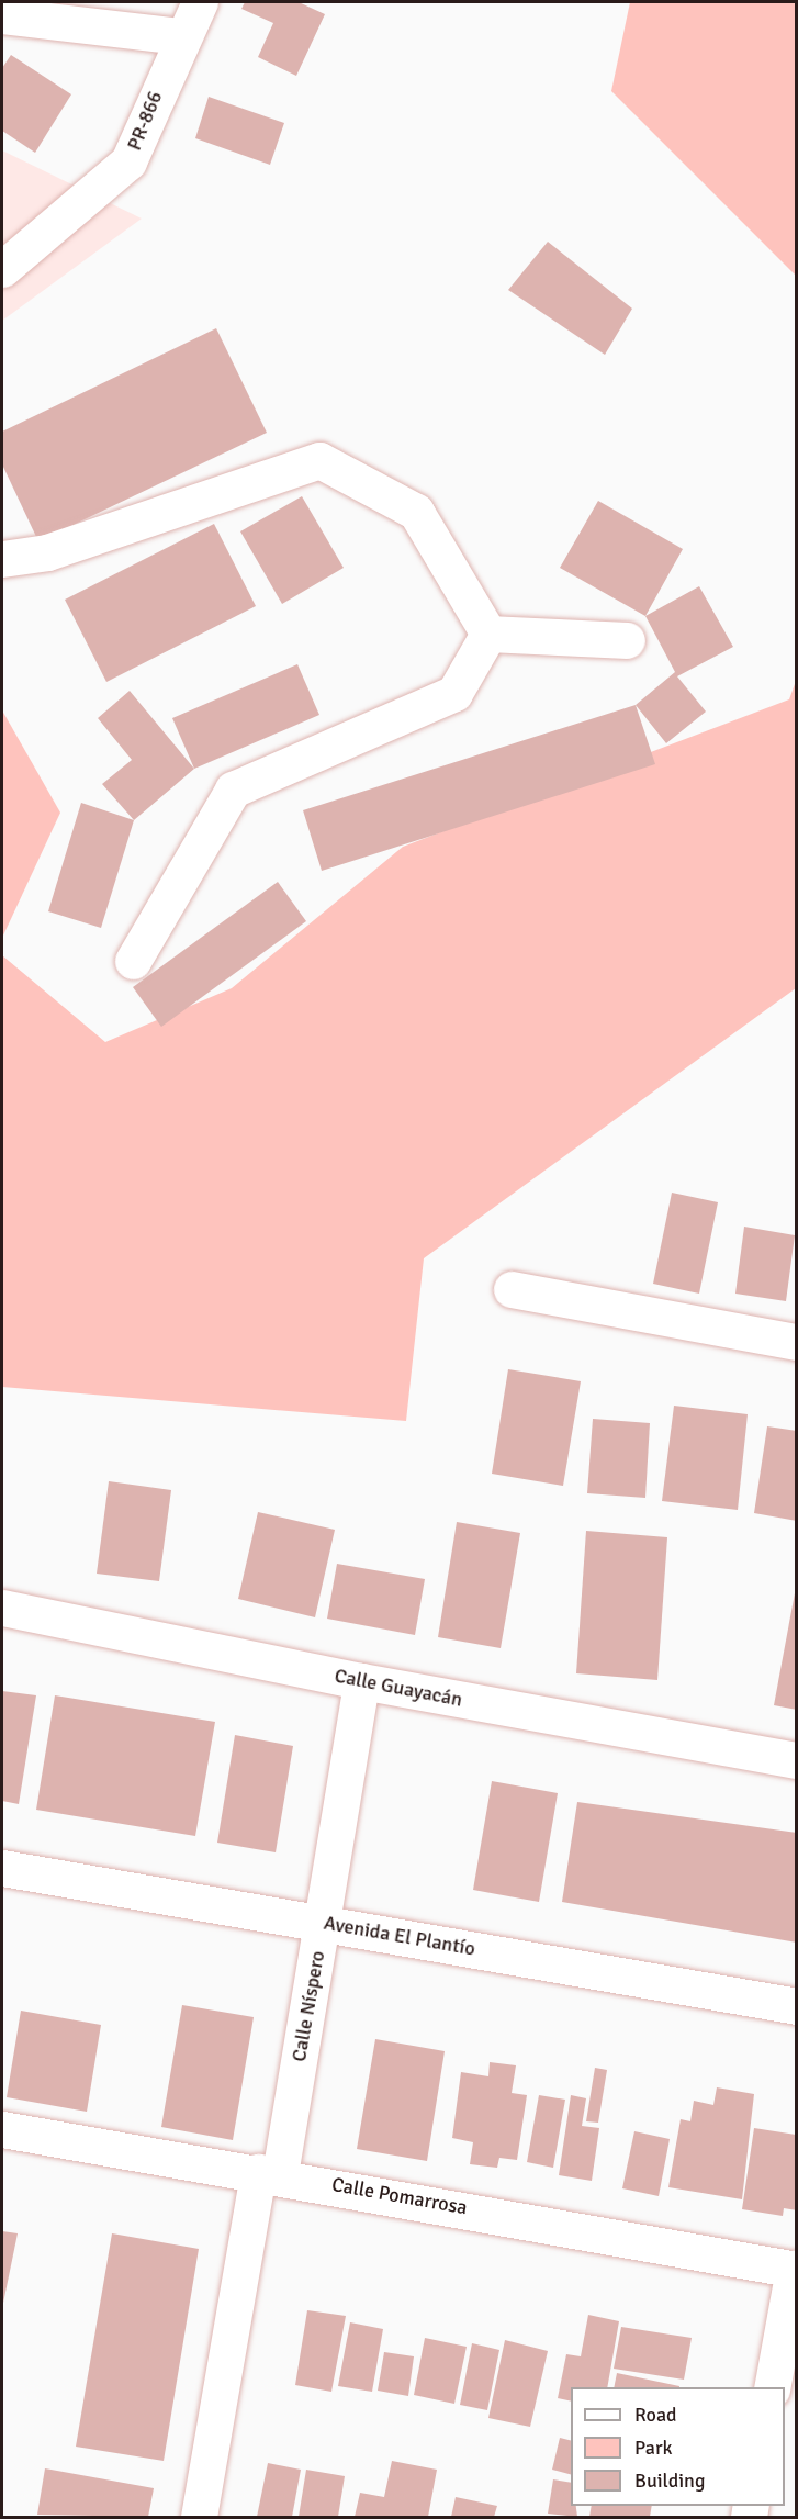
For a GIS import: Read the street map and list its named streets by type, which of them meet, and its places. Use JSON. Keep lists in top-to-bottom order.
{
  "streets": {
    "street": [
      "PR-866",
      "Calle Guayacán",
      "Avenida El Plantío",
      "Calle Níspero",
      "Calle Pomarrosa"
    ]
  },
  "crossings": [
    ["Calle Guayacán", "Calle Níspero"],
    ["Avenida El Plantío", "Calle Níspero"],
    ["Calle Níspero", "Calle Pomarrosa"]
  ],
  "legend": ["Road", "Park", "Building"]
}
